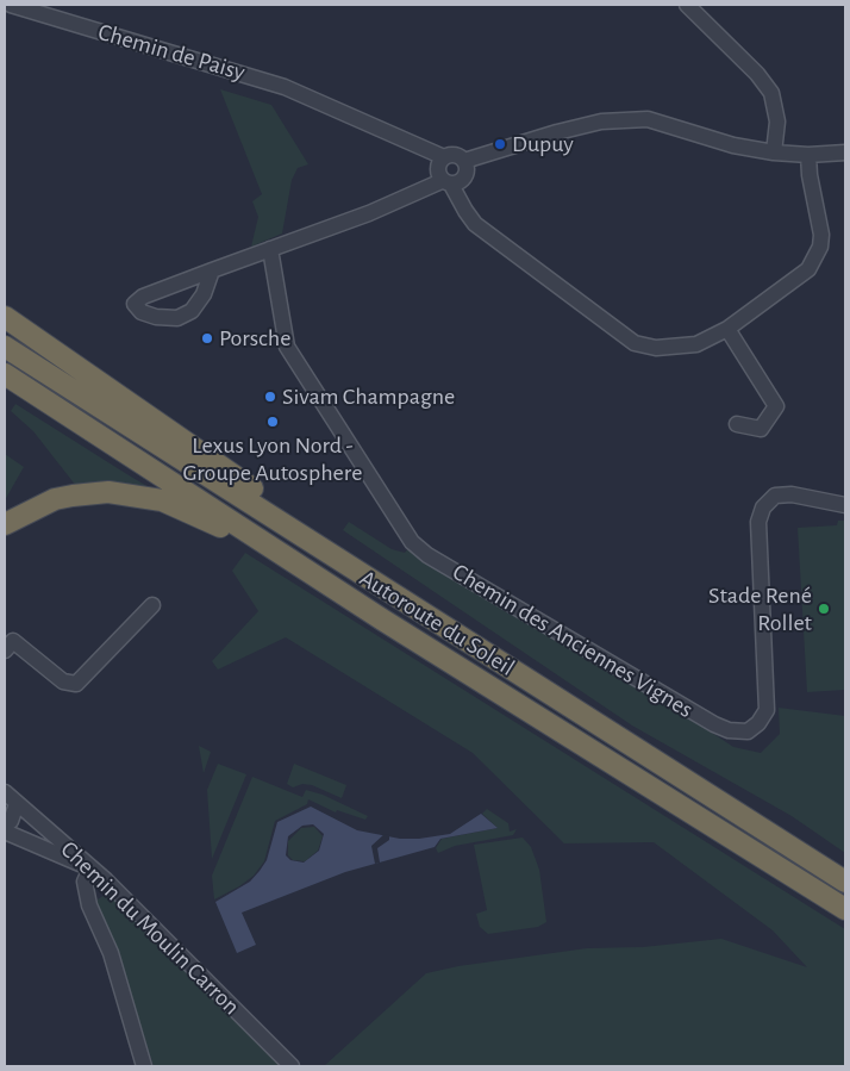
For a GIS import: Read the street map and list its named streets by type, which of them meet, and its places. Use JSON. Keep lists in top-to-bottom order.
{
  "streets": {
    "highway": ["Autoroute du Soleil"],
    "street": ["Chemin de Paisy", "Chemin des Anciennes Vignes", "Chemin du Moulin Carron"]
  },
  "places": [
    "Dupuy",
    "Porsche",
    "Sivam Champagne",
    "Lexus Lyon Nord - Groupe Autosphere",
    "Stade René Rollet"
  ]
}
